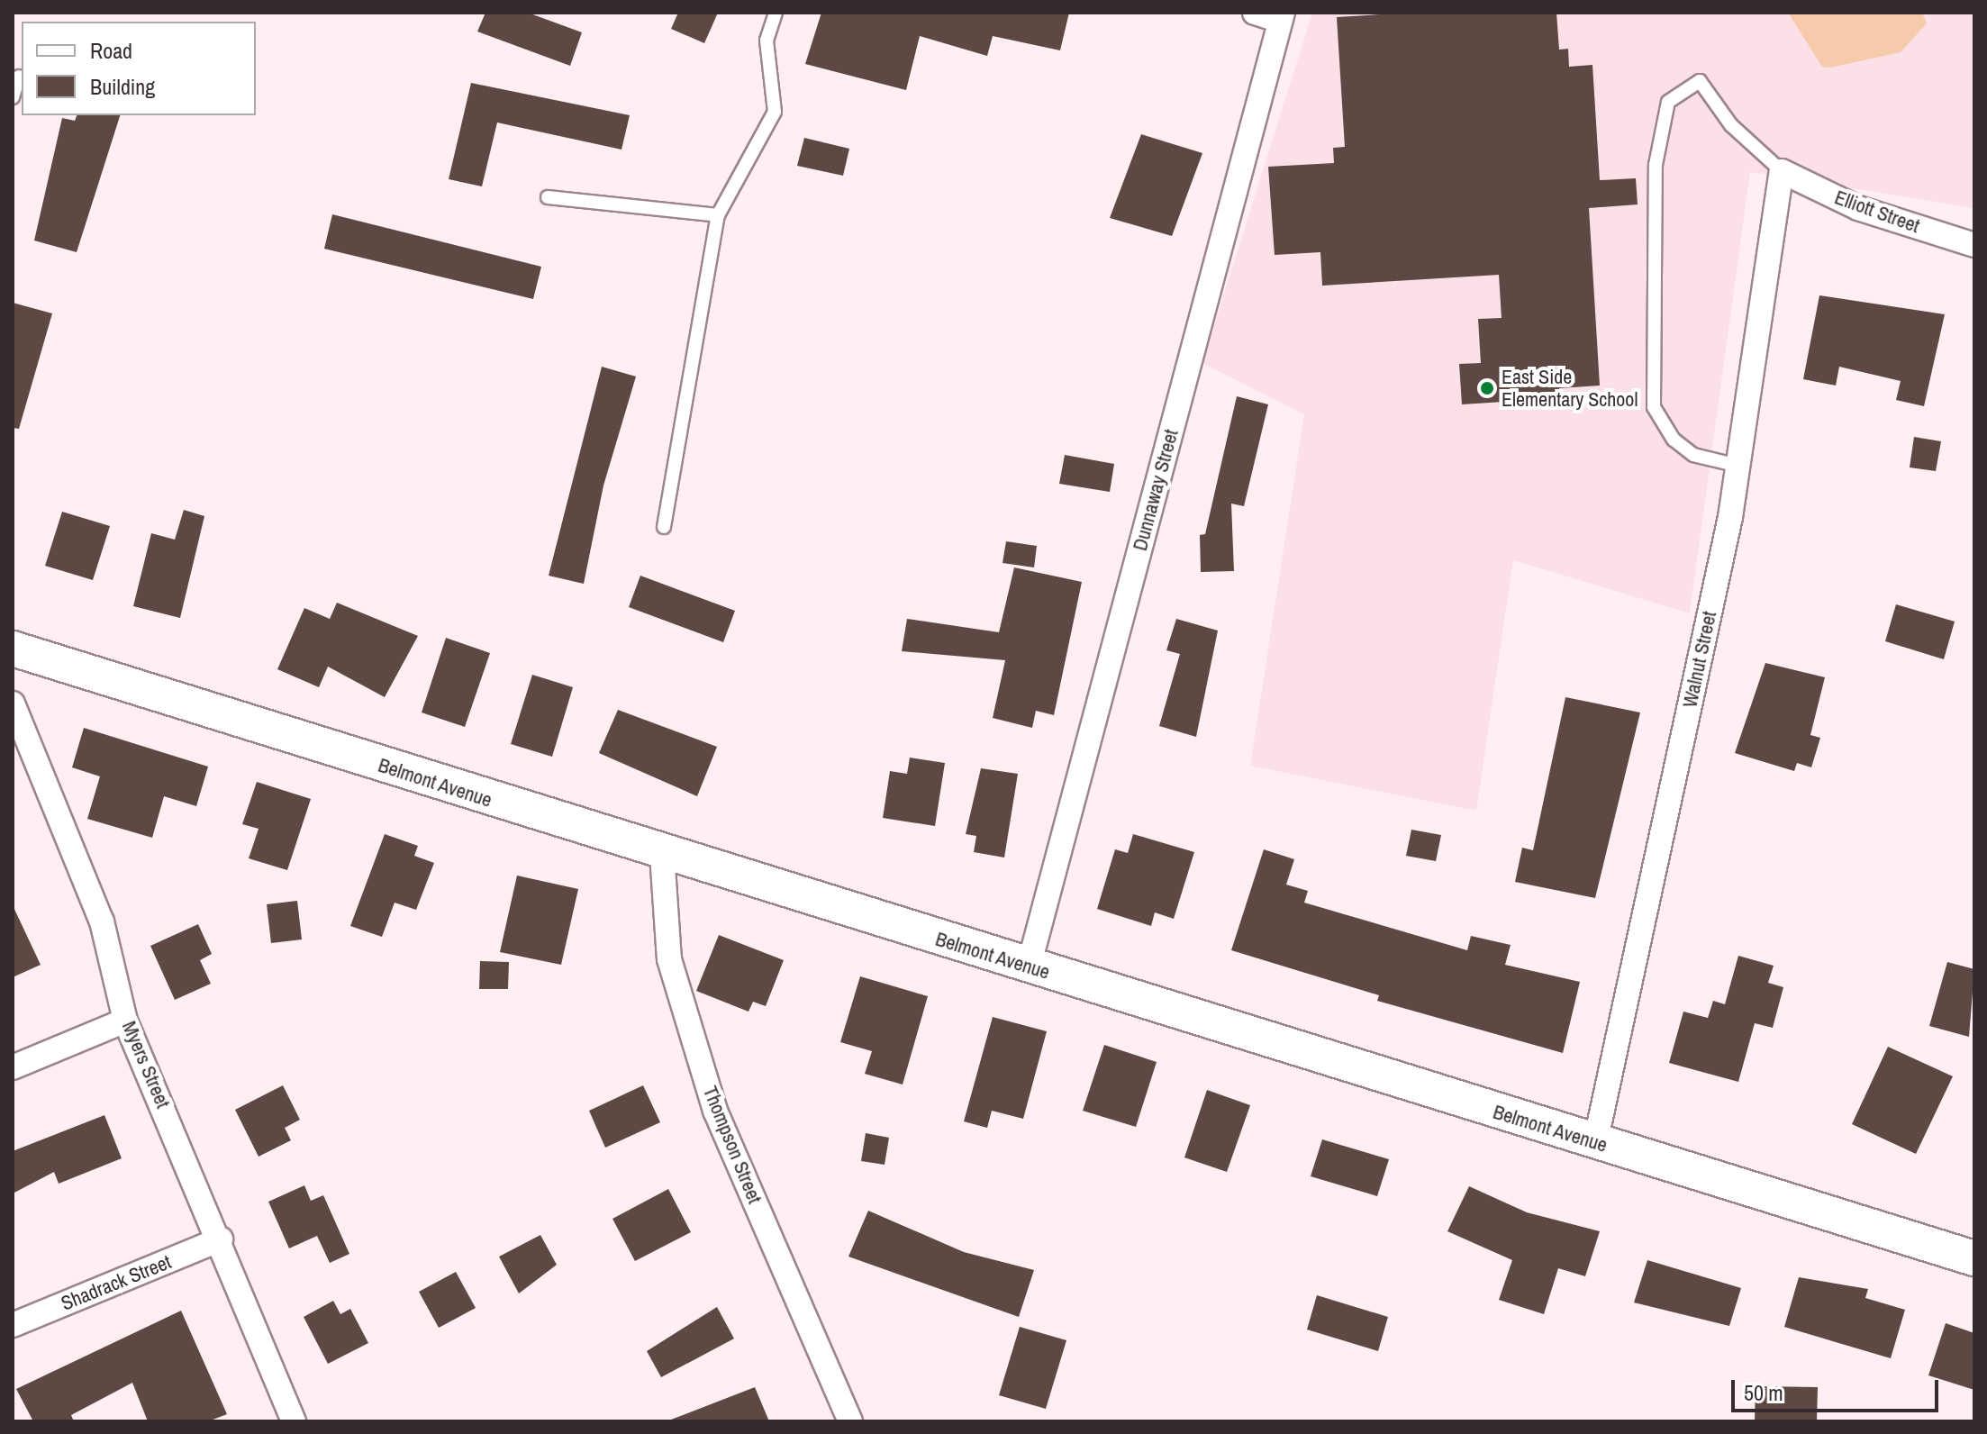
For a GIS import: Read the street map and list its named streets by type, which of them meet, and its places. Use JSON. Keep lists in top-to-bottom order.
{
  "streets": {
    "main road": ["Belmont Avenue"],
    "street": [
      "Elliott Street",
      "Dunnaway Street",
      "Walnut Street",
      "Myers Street",
      "Thompson Street",
      "Shadrack Street"
    ]
  },
  "crossings": [
    ["Elliott Street", "Walnut Street"],
    ["Dunnaway Street", "Belmont Avenue"],
    ["Walnut Street", "Belmont Avenue"],
    ["Belmont Avenue", "Thompson Street"],
    ["Myers Street", "Shadrack Street"]
  ],
  "places": ["East Side Elementary School"],
  "legend": ["Road", "Building"],
  "scale_bar": "50 m"
}
